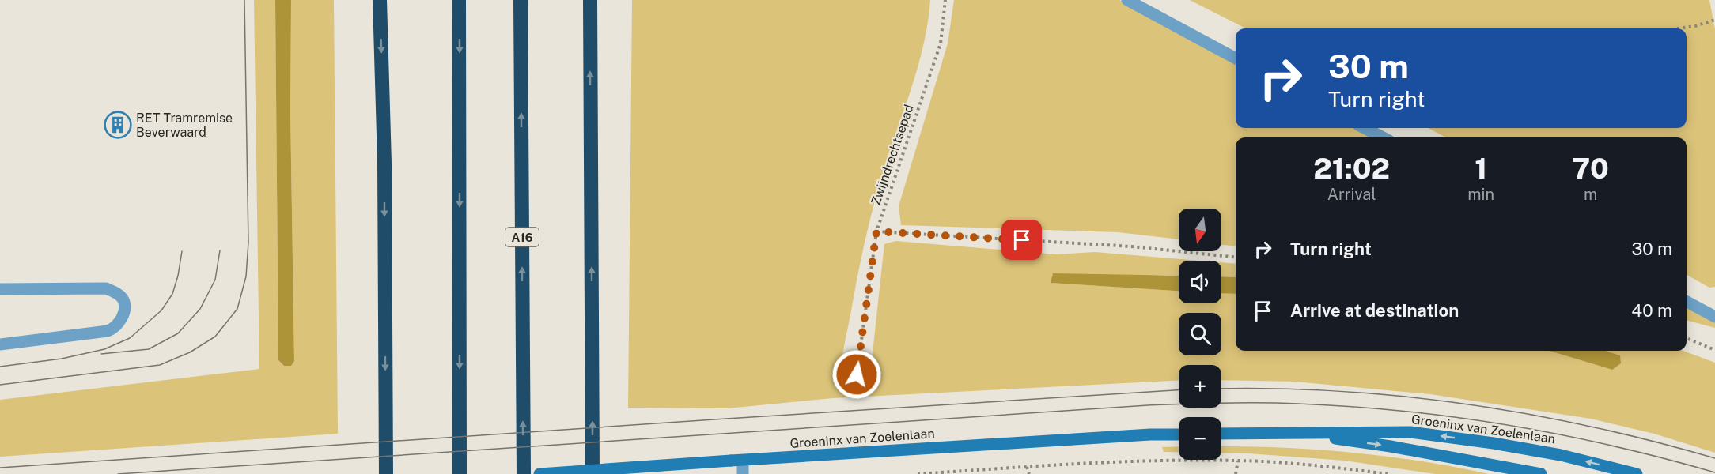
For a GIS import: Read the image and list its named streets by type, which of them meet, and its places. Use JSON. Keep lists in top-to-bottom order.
{
  "streets": {
    "highway": ["A16"],
    "main road": ["Groeninx van Zoelenlaan"],
    "path": ["Zwijndrechtsepad"]
  },
  "places": {
    "building": ["RET Tramremise Beverwaard"]
  },
  "north": "bottom",
  "page": {
    "turn": ["30 m", "Turn right"],
    "eta": [
      "21:02",
      "Arrival",
      "1",
      "min",
      "70",
      "m"
    ],
    "map_buttons": ["+", "−"],
    "list": [
      {
        "name": "Turn right",
        "value": "30 m"
      },
      {
        "name": "Arrive at destination",
        "value": "40 m"
      }
    ]
  }
}
